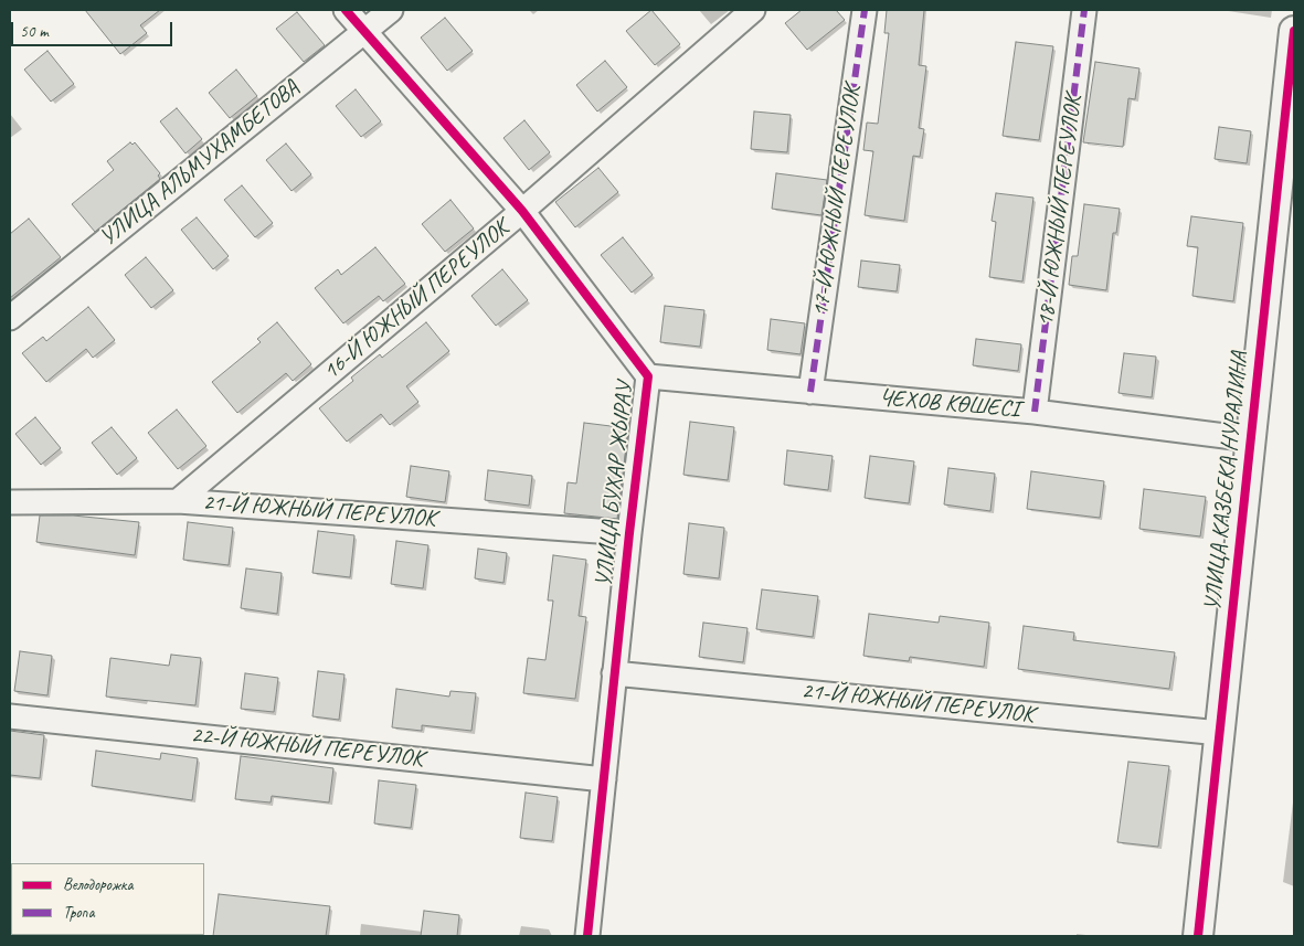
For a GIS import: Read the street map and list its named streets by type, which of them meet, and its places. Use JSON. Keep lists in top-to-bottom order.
{
  "streets": {
    "street": [
      "УЛИЦА АЛЬМУХАМБЕТОВА",
      "17-Й ЮЖНЫЙ ПЕРЕУЛОК",
      "18-Й ЮЖНЫЙ ПЕРЕУЛОК",
      "16-Й ЮЖНЫЙ ПЕРЕУЛОК",
      "ЧЕХОВ КӨШЕСІ",
      "УЛИЦА КАЗБЕКА НУРАЛИНА",
      "УЛИЦА БУХАР ЖЫРАУ",
      "21-Й ЮЖНЫЙ ПЕРЕУЛОК",
      "22-Й ЮЖНЫЙ ПЕРЕУЛОК"
    ]
  },
  "crossings": [
    ["УЛИЦА АЛЬМУХАМБЕТОВА", "УЛИЦА БУХАР ЖЫРАУ"],
    ["17-Й ЮЖНЫЙ ПЕРЕУЛОК", "ЧЕХОВ КӨШЕСІ"],
    ["18-Й ЮЖНЫЙ ПЕРЕУЛОК", "ЧЕХОВ КӨШЕСІ"],
    ["16-Й ЮЖНЫЙ ПЕРЕУЛОК", "УЛИЦА БУХАР ЖЫРАУ"],
    ["16-Й ЮЖНЫЙ ПЕРЕУЛОК", "21-Й ЮЖНЫЙ ПЕРЕУЛОК"],
    ["ЧЕХОВ КӨШЕСІ", "УЛИЦА КАЗБЕКА НУРАЛИНА"],
    ["ЧЕХОВ КӨШЕСІ", "УЛИЦА БУХАР ЖЫРАУ"],
    ["УЛИЦА КАЗБЕКА НУРАЛИНА", "21-Й ЮЖНЫЙ ПЕРЕУЛОК"],
    ["УЛИЦА БУХАР ЖЫРАУ", "21-Й ЮЖНЫЙ ПЕРЕУЛОК"],
    ["УЛИЦА БУХАР ЖЫРАУ", "22-Й ЮЖНЫЙ ПЕРЕУЛОК"]
  ],
  "legend": ["Велодорожка", "Тропа"],
  "scale_bar": "50 m"
}
